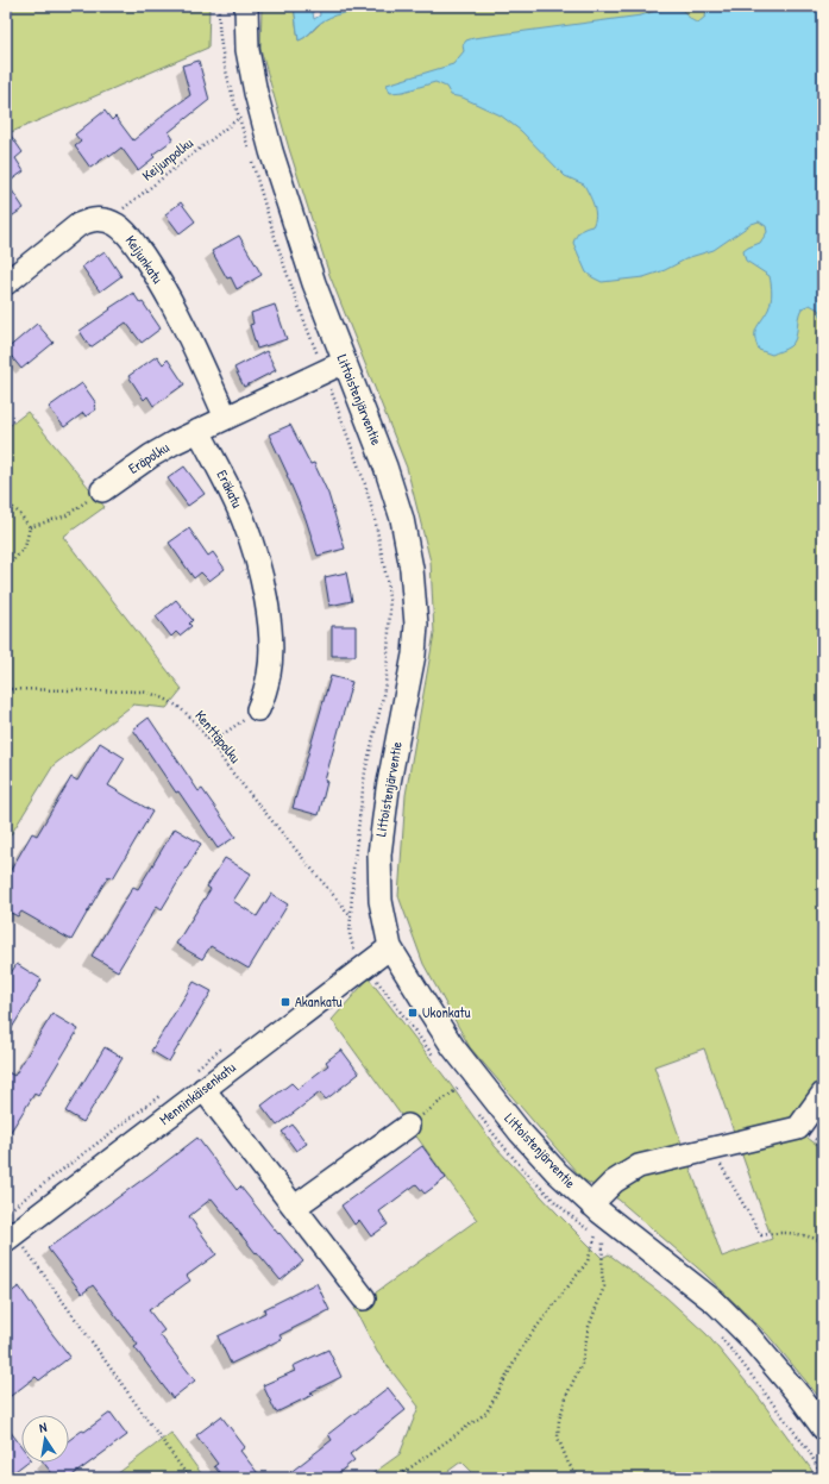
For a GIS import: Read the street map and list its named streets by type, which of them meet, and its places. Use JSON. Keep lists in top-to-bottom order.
{
  "streets": {
    "street": [
      "Keijunkatu",
      "Littoistenjärventie",
      "Eräpolku",
      "Eräkatu",
      "Menninkäisenkatu"
    ],
    "path": ["Keijunpolku", "Kenttäpolku"]
  },
  "crossings": [
    ["Keijunpolku", "Keijunkatu"],
    ["Littoistenjärventie", "Menninkäisenkatu"],
    ["Eräpolku", "Eräkatu"]
  ],
  "places": {
    "transit": ["Akankatu", "Ukonkatu"]
  },
  "north": "top"
}
